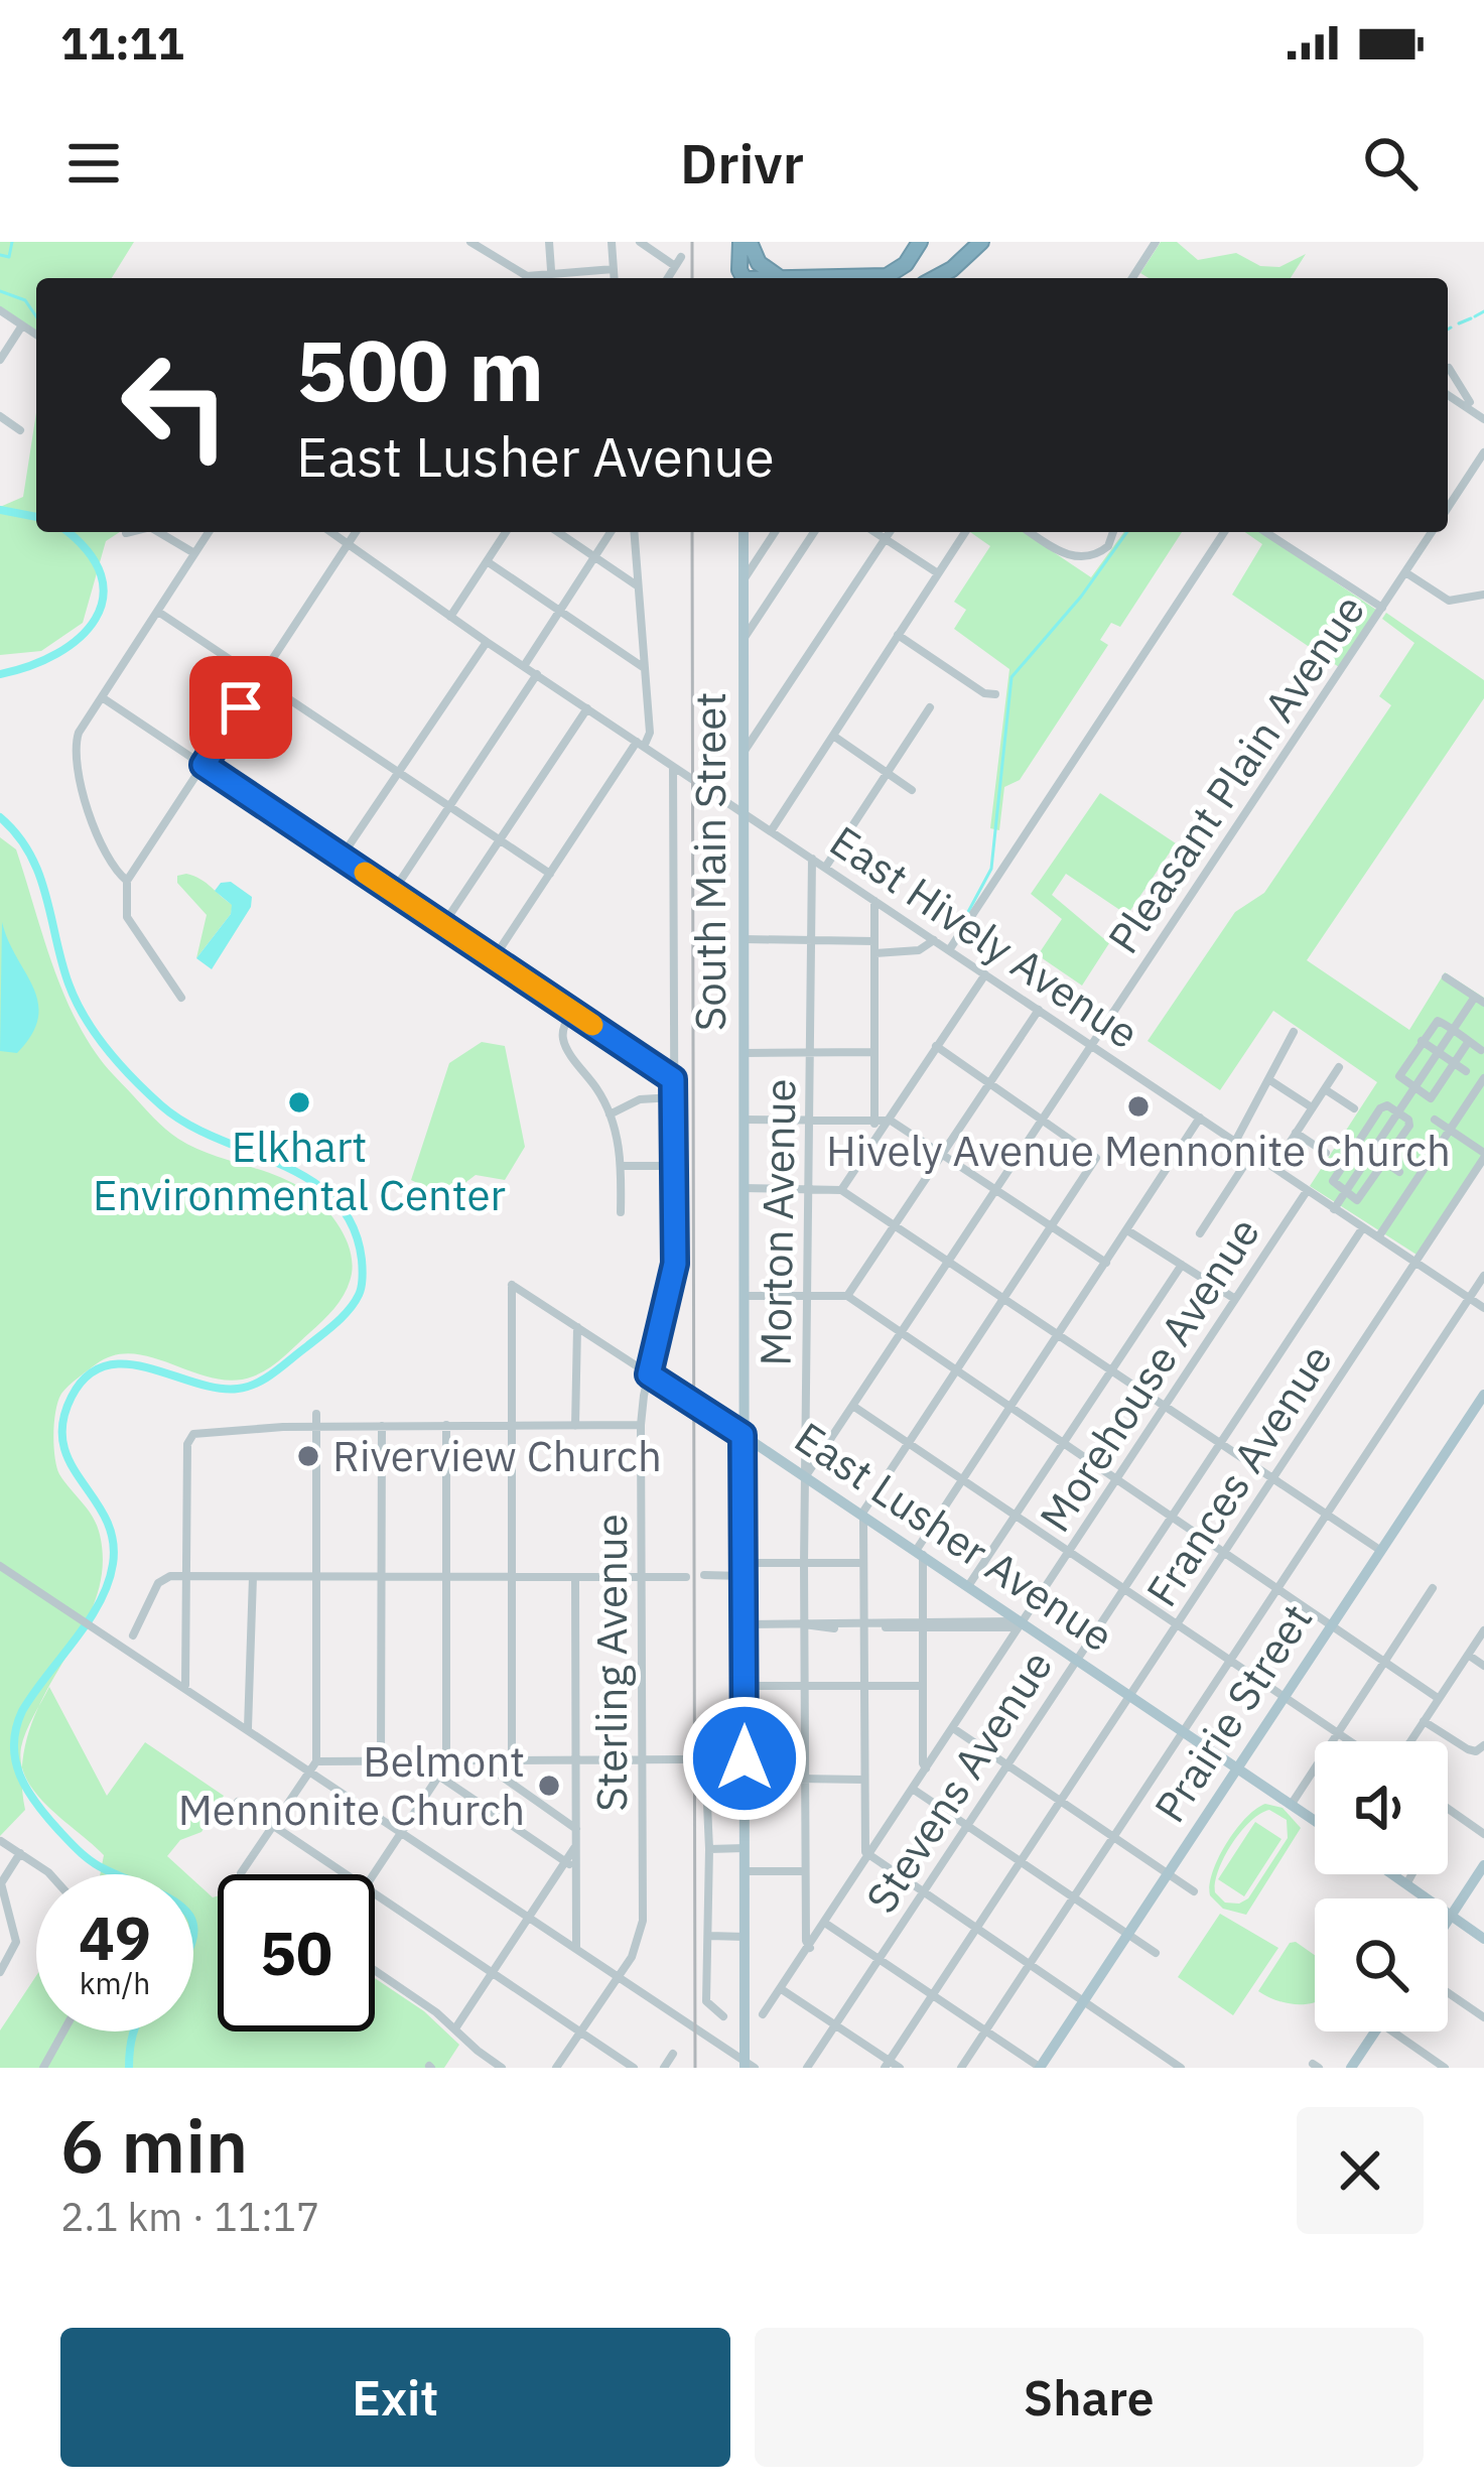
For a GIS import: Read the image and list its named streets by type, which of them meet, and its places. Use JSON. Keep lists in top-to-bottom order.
{
  "streets": {
    "main road": ["South Main Street", "East Lusher Avenue", "Prairie Street"],
    "street": [
      "Pleasant Plain Avenue",
      "East Hively Avenue",
      "Morton Avenue",
      "Morehouse Avenue",
      "Frances Avenue",
      "Sterling Avenue",
      "Stevens Avenue"
    ]
  },
  "crossings": [
    ["Pleasant Plain Avenue", "East Hively Avenue"],
    ["Pleasant Plain Avenue", "Morton Avenue"],
    ["Pleasant Plain Avenue", "East Lusher Avenue"],
    ["South Main Street", "East Hively Avenue"],
    ["South Main Street", "East Lusher Avenue"],
    ["East Hively Avenue", "Morton Avenue"],
    ["East Hively Avenue", "Morehouse Avenue"],
    ["East Hively Avenue", "Frances Avenue"],
    ["East Hively Avenue", "Sterling Avenue"],
    ["East Hively Avenue", "Stevens Avenue"],
    ["Morton Avenue", "Morehouse Avenue"],
    ["Morton Avenue", "East Lusher Avenue"],
    ["Morehouse Avenue", "East Lusher Avenue"],
    ["Frances Avenue", "East Lusher Avenue"],
    ["East Lusher Avenue", "Sterling Avenue"],
    ["East Lusher Avenue", "Prairie Street"],
    ["East Lusher Avenue", "Stevens Avenue"]
  ],
  "places": [
    "Elkhart Environmental Center",
    "Hively Avenue Mennonite Church",
    "Riverview Church",
    "Belmont Mennonite Church"
  ],
  "page": {
    "status": "11:11",
    "header": "Drivr",
    "turn": ["500 m", "East Lusher Avenue"],
    "speed": "49 km/h",
    "limit": "50",
    "heading": ["6 min", "2.1 km · 11:17"],
    "buttons": ["Exit", "Share"]
  }
}
